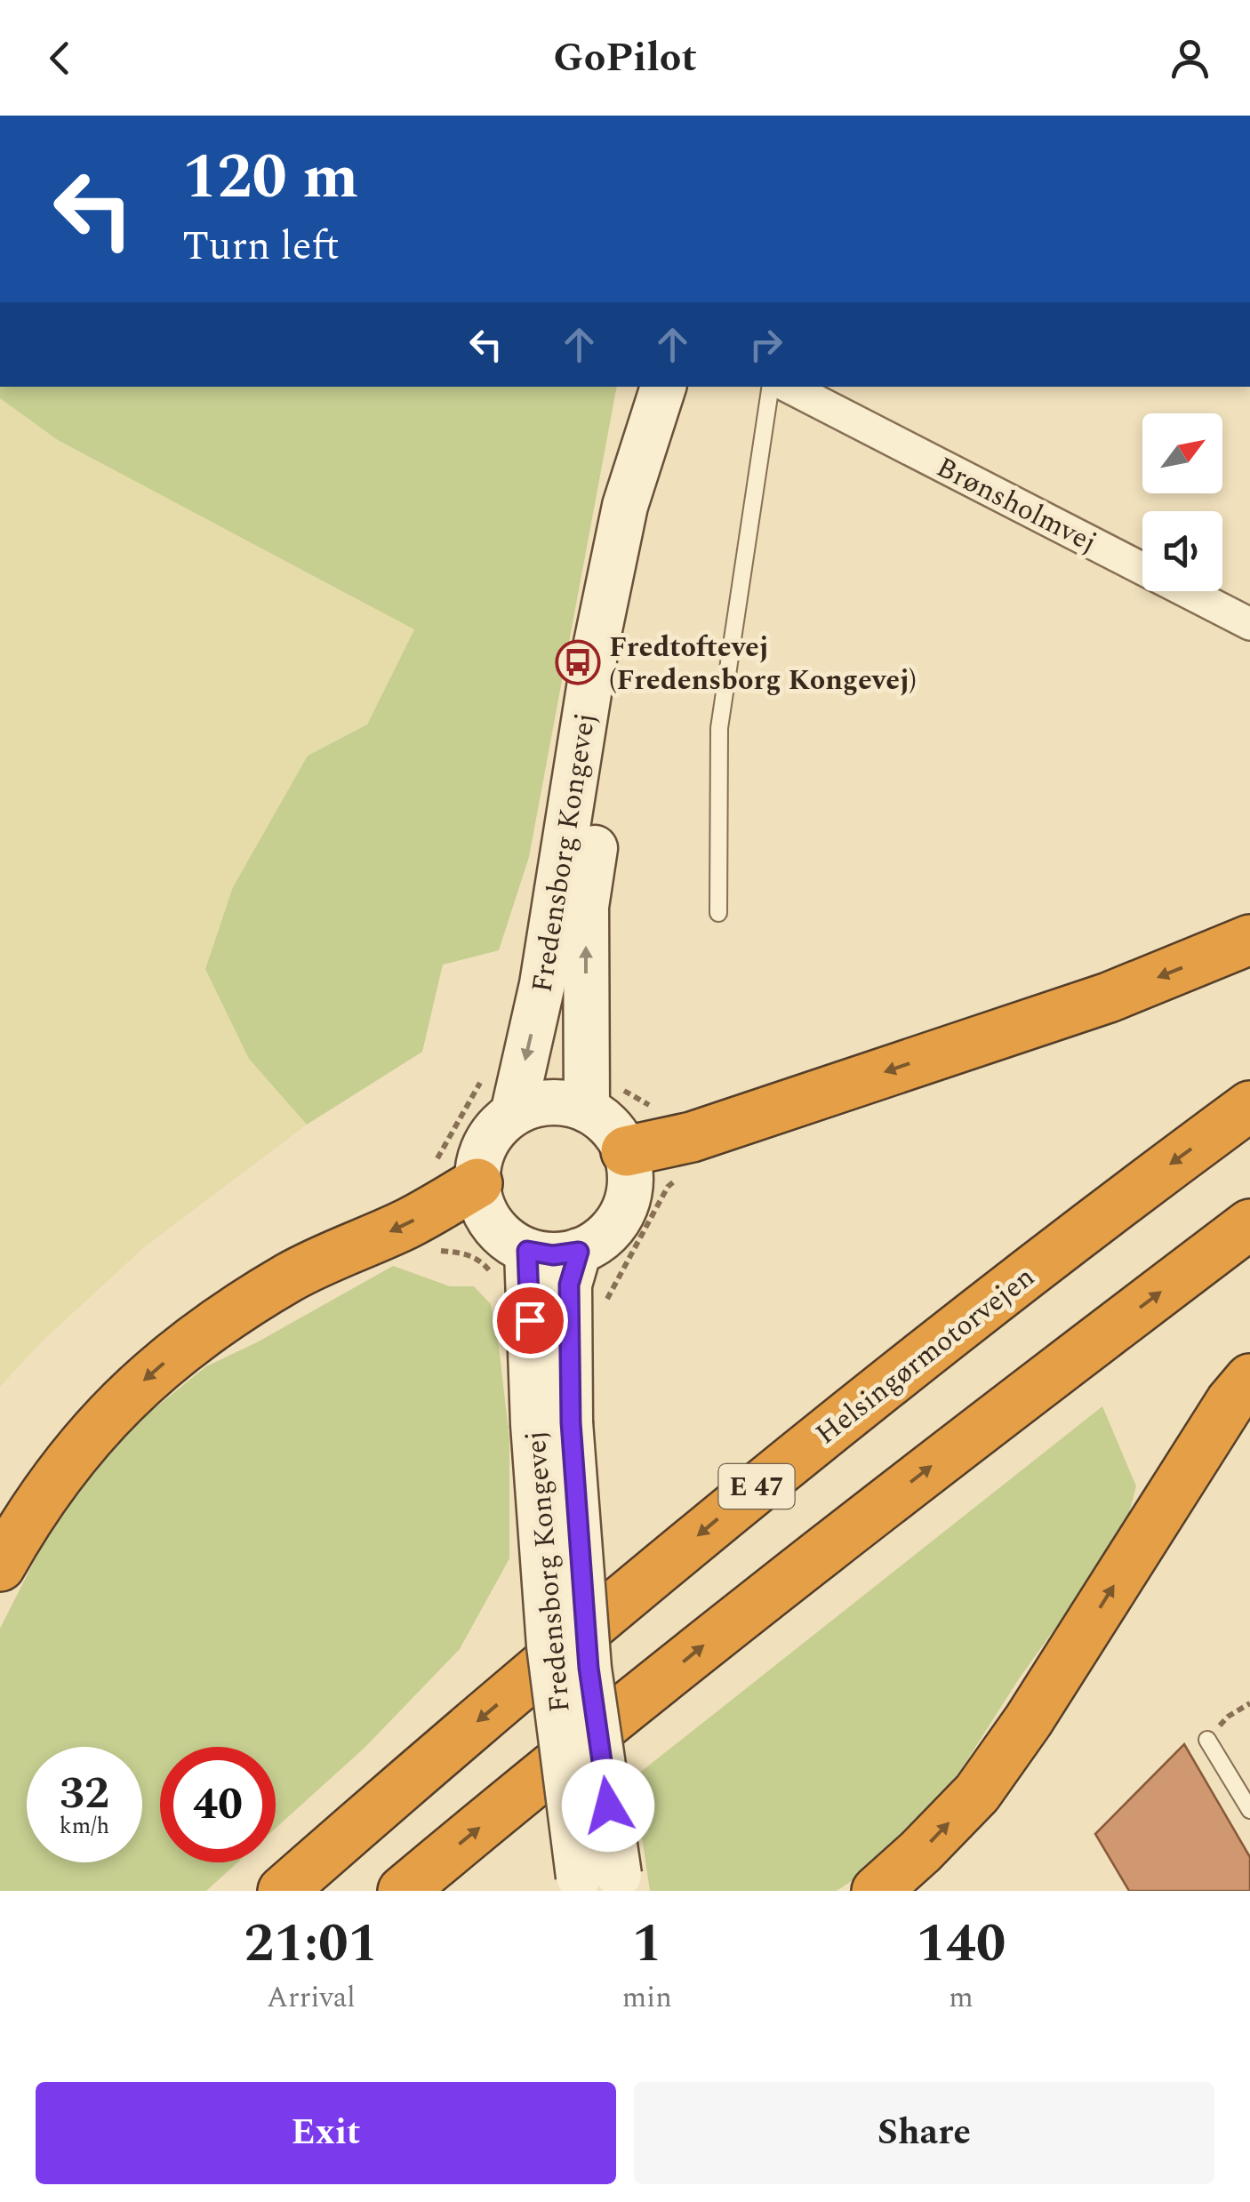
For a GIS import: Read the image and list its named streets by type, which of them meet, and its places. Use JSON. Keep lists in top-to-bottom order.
{
  "streets": {
    "highway": ["Helsingørmotorvejen", "E 47"],
    "street": ["Brønsholmvej", "Fredensborg Kongevej"]
  },
  "places": {
    "bus stop": ["Fredtoftevej (Fredensborg Kongevej)"]
  },
  "north": "top right",
  "page": {
    "header": "GoPilot",
    "turn": ["120 m", "Turn left"],
    "speed": "32 km/h",
    "limit": "40",
    "eta": [
      "21:01",
      "Arrival",
      "1",
      "min",
      "140",
      "m"
    ],
    "buttons": ["Exit", "Share"]
  }
}
